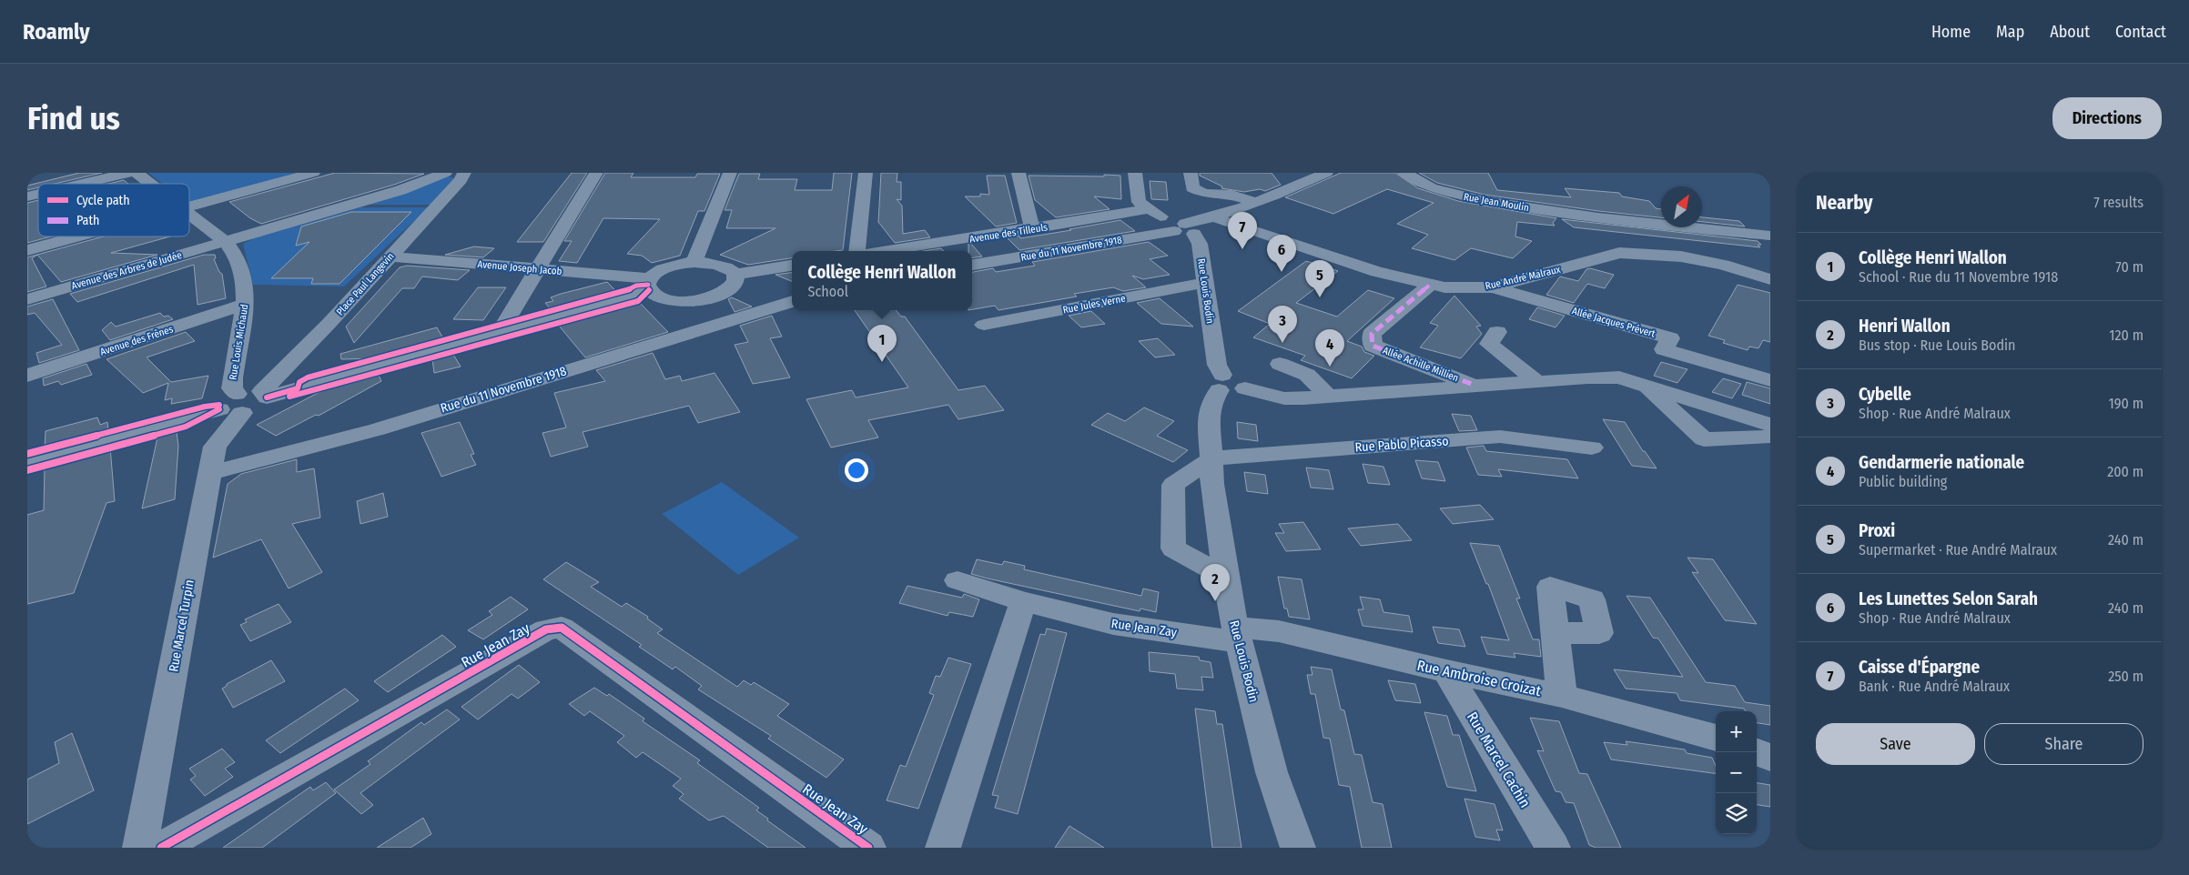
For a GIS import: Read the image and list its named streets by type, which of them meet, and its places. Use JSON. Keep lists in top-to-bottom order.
{
  "streets": {
    "street": [
      "Rue Jean Moulin",
      "Avenue des Tilleuls",
      "Rue du 11 Novembre 1918",
      "Avenue Joseph Jacob",
      "Avenue des Arbres de Judée",
      "Rue André Malraux",
      "Place Paul Langevin",
      "Rue Louis Bodin",
      "Rue Jules Verne",
      "Allée Jacques Prévert",
      "Avenue des Frênes",
      "Rue Louis Michaud",
      "Allée Achille Millien",
      "Rue Pablo Picasso",
      "Rue Marcel Turpin",
      "Rue Jean Zay",
      "Rue Ambroise Croizat",
      "Rue Marcel Cachin"
    ]
  },
  "crossings": [
    ["Rue du 11 Novembre 1918", "Rue André Malraux"],
    ["Rue du 11 Novembre 1918", "Rue Louis Bodin"],
    ["Rue du 11 Novembre 1918", "Rue Marcel Turpin"],
    ["Avenue Joseph Jacob", "Place Paul Langevin"],
    ["Avenue des Arbres de Judée", "Rue Louis Michaud"],
    ["Rue André Malraux", "Rue Louis Bodin"],
    ["Rue André Malraux", "Allée Jacques Prévert"],
    ["Rue André Malraux", "Allée Achille Millien"],
    ["Rue Louis Bodin", "Rue Jules Verne"],
    ["Rue Louis Bodin", "Rue Pablo Picasso"],
    ["Rue Louis Bodin", "Rue Jean Zay"],
    ["Rue Louis Bodin", "Rue Ambroise Croizat"],
    ["Avenue des Frênes", "Rue Louis Michaud"],
    ["Rue Louis Michaud", "Rue Marcel Turpin"],
    ["Rue Jean Zay", "Rue Ambroise Croizat"],
    ["Rue Ambroise Croizat", "Rue Marcel Cachin"]
  ],
  "legend": ["Cycle path", "Path"],
  "north": "top right",
  "page": {
    "header": "Roamly",
    "nav": [
      "Home",
      "Map",
      "About",
      "Contact"
    ],
    "buttons": [
      "Directions",
      ["Save", "Share"]
    ],
    "title": "Find us",
    "heading": ["Nearby", "7 results"],
    "pins": [
      "7",
      "6",
      "5",
      "3",
      "1",
      "4",
      "2"
    ],
    "list": [
      {
        "mark": "1",
        "name": "Collège Henri Wallon",
        "note": "School · Rue du 11 Novembre 1918",
        "value": "70 m"
      },
      {
        "mark": "2",
        "name": "Henri Wallon",
        "note": "Bus stop · Rue Louis Bodin",
        "value": "120 m"
      },
      {
        "mark": "3",
        "name": "Cybelle",
        "note": "Shop · Rue André Malraux",
        "value": "190 m"
      },
      {
        "mark": "4",
        "name": "Gendarmerie nationale",
        "note": "Public building",
        "value": "200 m"
      },
      {
        "mark": "5",
        "name": "Proxi",
        "note": "Supermarket · Rue André Malraux",
        "value": "240 m"
      },
      {
        "mark": "6",
        "name": "Les Lunettes Selon Sarah",
        "note": "Shop · Rue André Malraux",
        "value": "240 m"
      },
      {
        "mark": "7",
        "name": "Caisse d'Épargne",
        "note": "Bank · Rue André Malraux",
        "value": "250 m"
      }
    ],
    "popup": ["Collège Henri Wallon", "School"],
    "map_buttons": ["+", "−"]
  }
}
